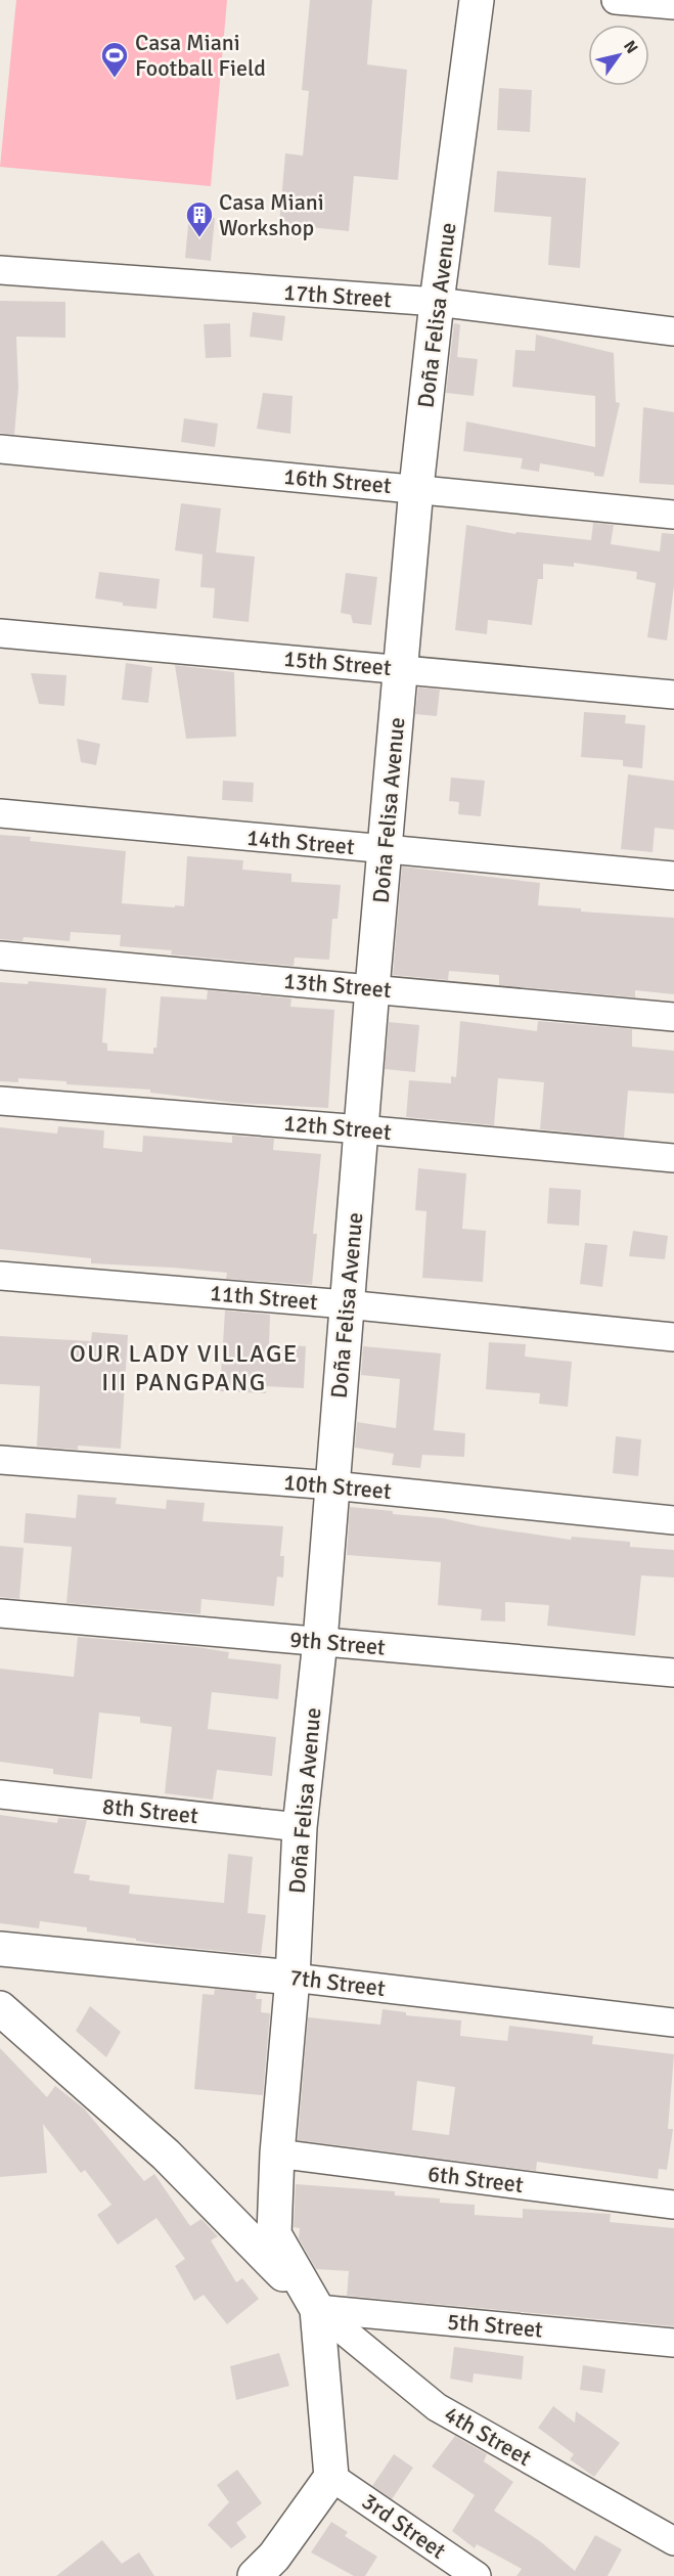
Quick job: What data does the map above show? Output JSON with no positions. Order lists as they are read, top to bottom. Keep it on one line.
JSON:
{"streets":{"street":["17th Street","Doña Felisa Avenue","16th Street","15th Street","14th Street","13th Street","12th Street","11th Street","10th Street","9th Street","8th Street","7th Street","6th Street","5th Street","4th Street","3rd Street"]},"crossings":[["17th Street","Doña Felisa Avenue"],["Doña Felisa Avenue","16th Street"],["Doña Felisa Avenue","15th Street"],["Doña Felisa Avenue","14th Street"],["Doña Felisa Avenue","13th Street"],["Doña Felisa Avenue","12th Street"],["Doña Felisa Avenue","11th Street"],["Doña Felisa Avenue","10th Street"],["Doña Felisa Avenue","9th Street"],["Doña Felisa Avenue","8th Street"],["Doña Felisa Avenue","7th Street"],["Doña Felisa Avenue","6th Street"],["Doña Felisa Avenue","5th Street"],["Doña Felisa Avenue","4th Street"],["Doña Felisa Avenue","3rd Street"],["5th Street","4th Street"]],"districts":["OUR LADY VILLAGE III PANGPANG"],"places":{"sports":["Casa Miani Football Field"],"building":["Casa Miani Workshop"]},"north":"top right"}
